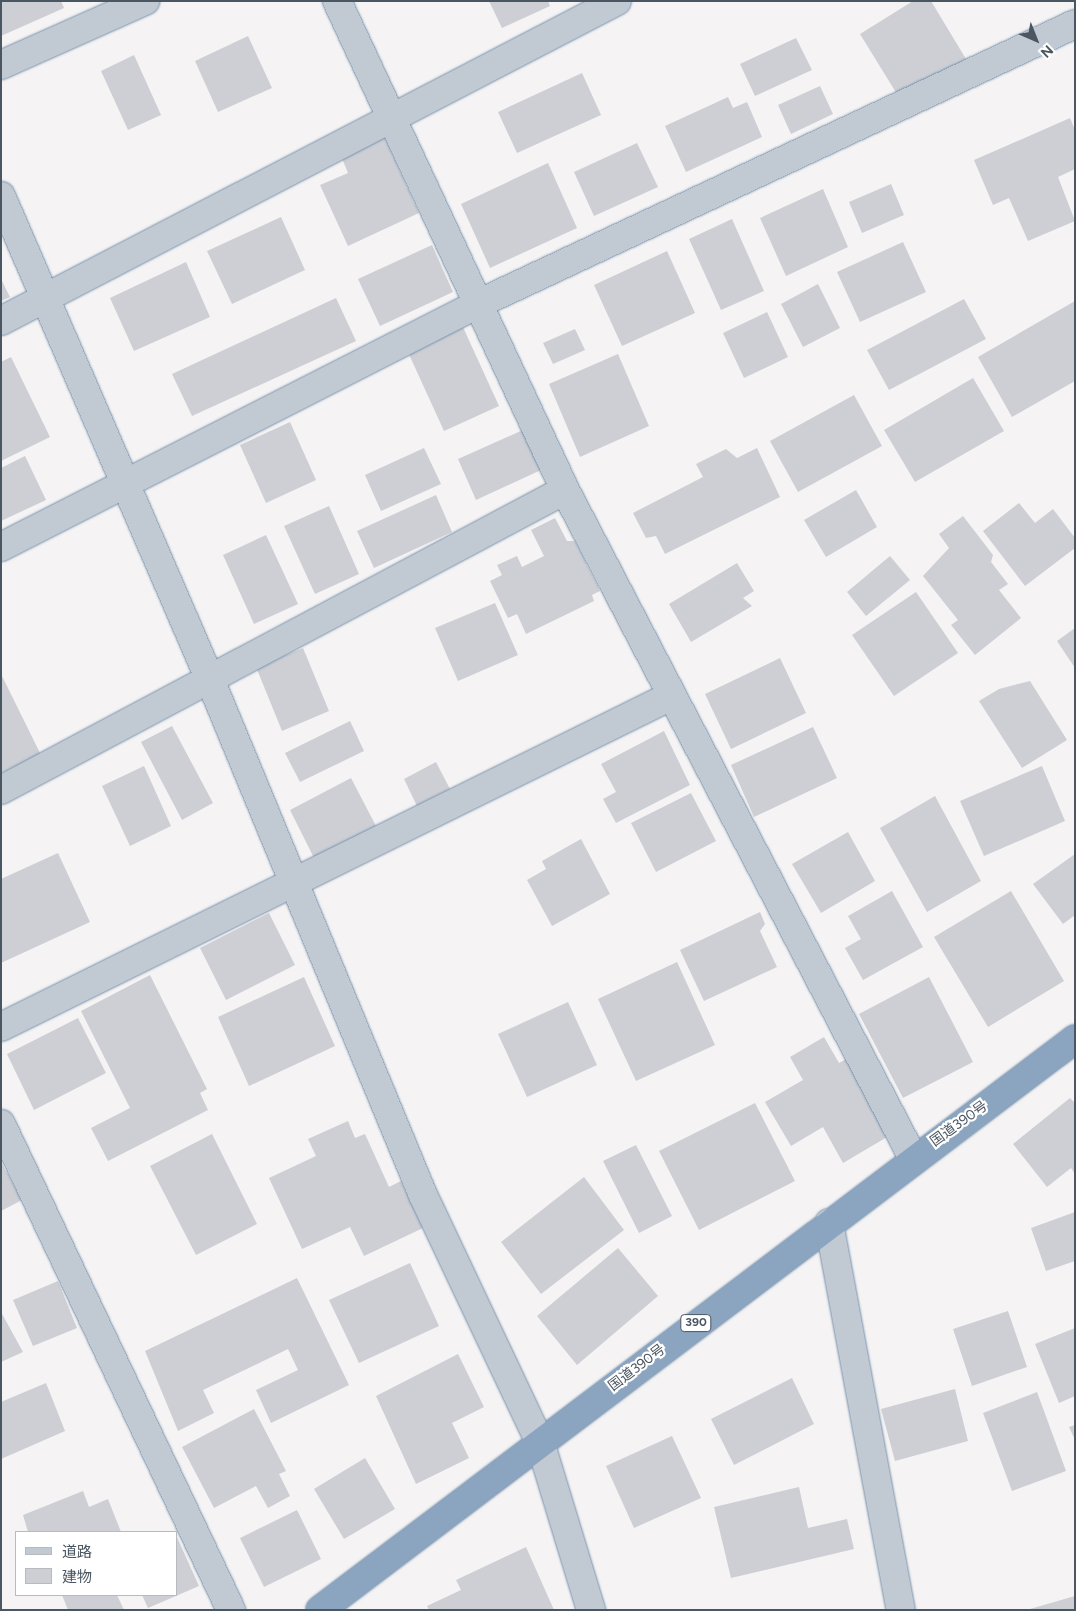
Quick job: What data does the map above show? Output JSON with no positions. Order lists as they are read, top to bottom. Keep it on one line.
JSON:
{"streets":{"highway":["国道390号","390"]},"legend":["道路","建物"],"north":"bottom right"}
